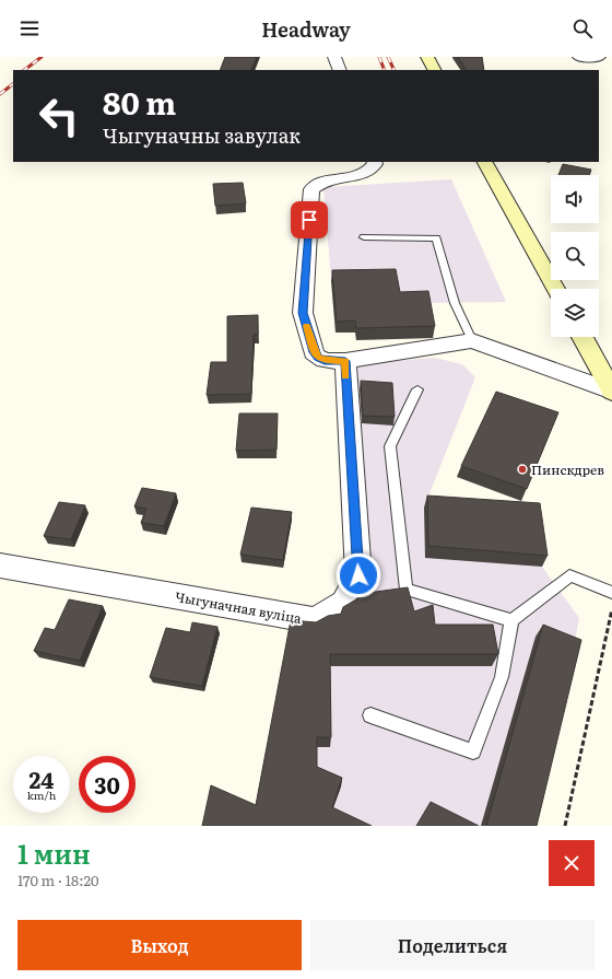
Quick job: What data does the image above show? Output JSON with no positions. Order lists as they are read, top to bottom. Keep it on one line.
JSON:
{"streets":{"street":["Чыгуначная вуліца"]},"places":["Пинскдрев"],"page":{"header":"Headway","turn":["80 m","Чыгуначны завулак"],"speed":"24 km/h","limit":"30","heading":["1 мин","170 m · 18:20"],"buttons":["Выход","Поделиться"]}}
